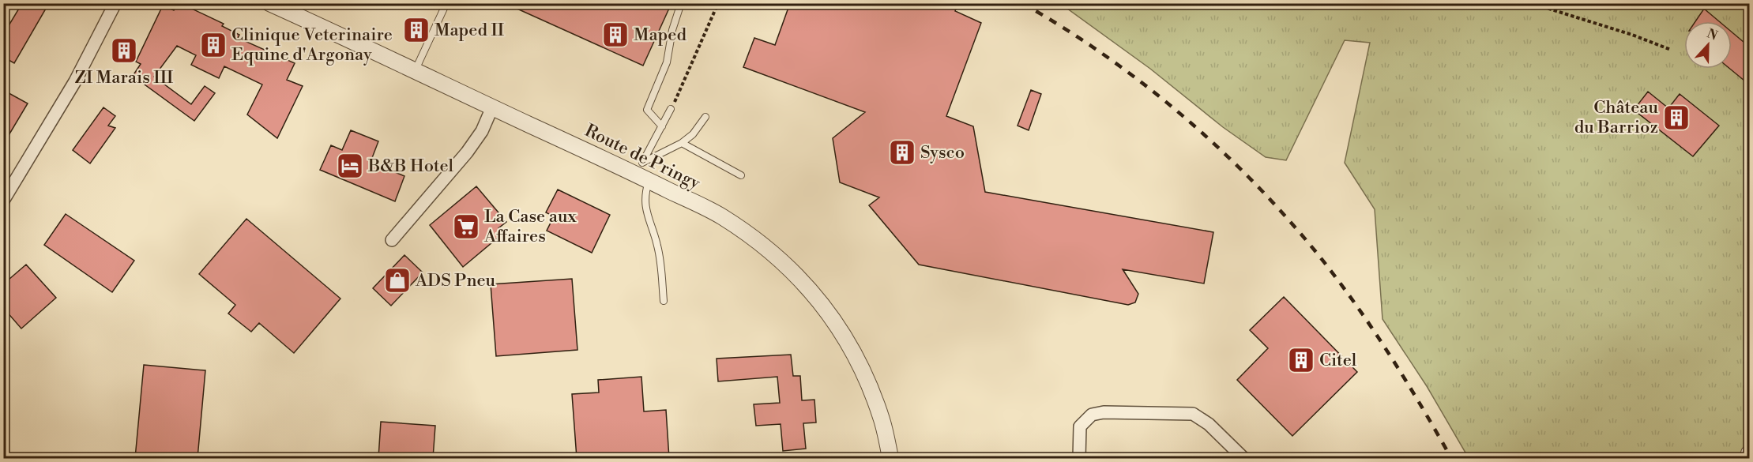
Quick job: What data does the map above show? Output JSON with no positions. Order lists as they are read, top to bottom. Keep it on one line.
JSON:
{"streets":{"street":["Route de Pringy"]},"places":{"building":["Maped II","Maped","Clinique Veterinaire Equine d'Argonay","ZI Marais III","Château du Barrioz","Sysco","Citel"],"hotel":["B&B Hotel"],"supermarket":["La Case aux Affaires"],"shop":["ADS Pneu"]},"north":"top"}
